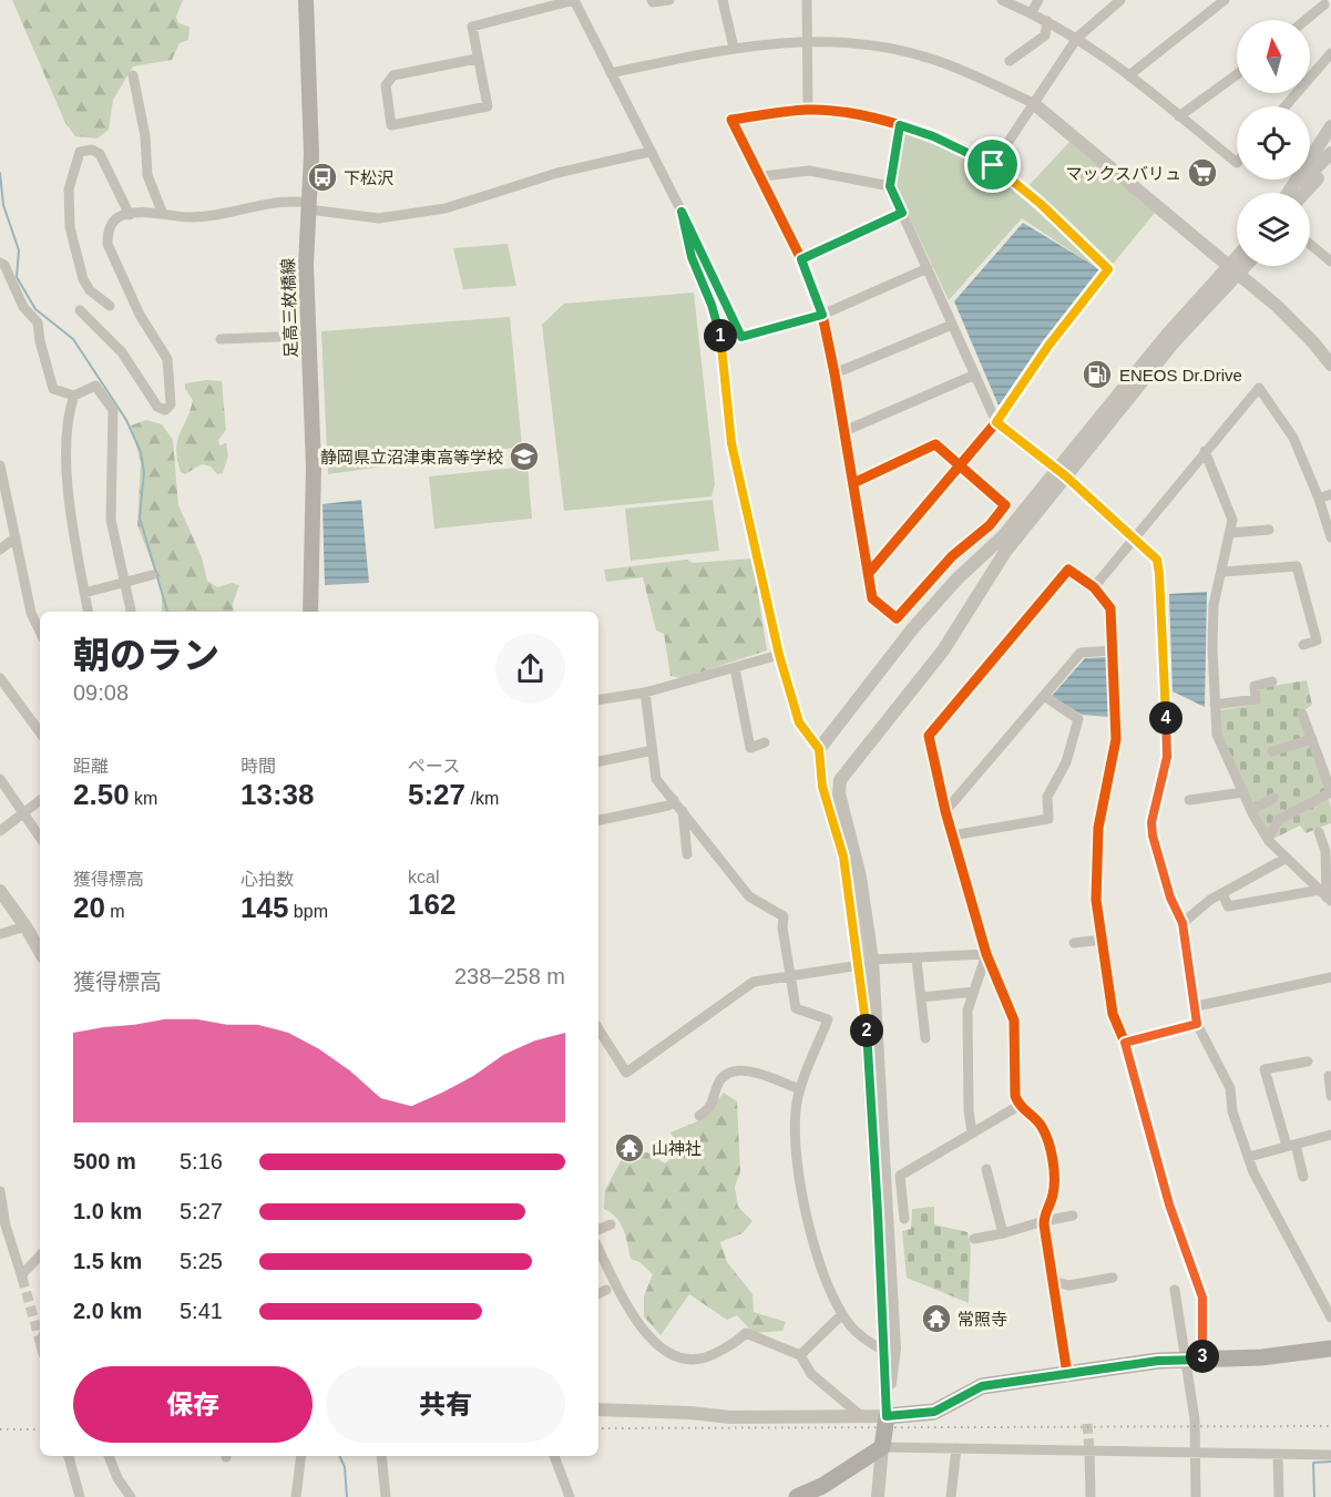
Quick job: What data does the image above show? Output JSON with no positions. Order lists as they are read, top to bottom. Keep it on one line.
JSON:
{"streets":{"main road":["足高三枚橋線"]},"places":{"supermarket":["マックスバリュ"],"bus stop":["下松沢"],"fuel station":["ENEOS Dr.Drive"],"school or university":["静岡県立沼津東高等学校"],"temple":["山神社","常照寺"]},"north":"top","page":{"pins":["1","4","2","3"],"heading":["朝のラン","09:08"],"stats":[["距離","2.50 km"],["時間","13:38"],["ペース","5:27 /km"],["獲得標高","20 m"],["心拍数","145 bpm"],["kcal","162"]],"chart":["獲得標高","238–258 m"],"list":[{"name":"500 m","note":"5:16"},{"name":"1.0 km","note":"5:27"},{"name":"1.5 km","note":"5:25"},{"name":"2.0 km","note":"5:41"}],"buttons":["保存","共有"]}}
